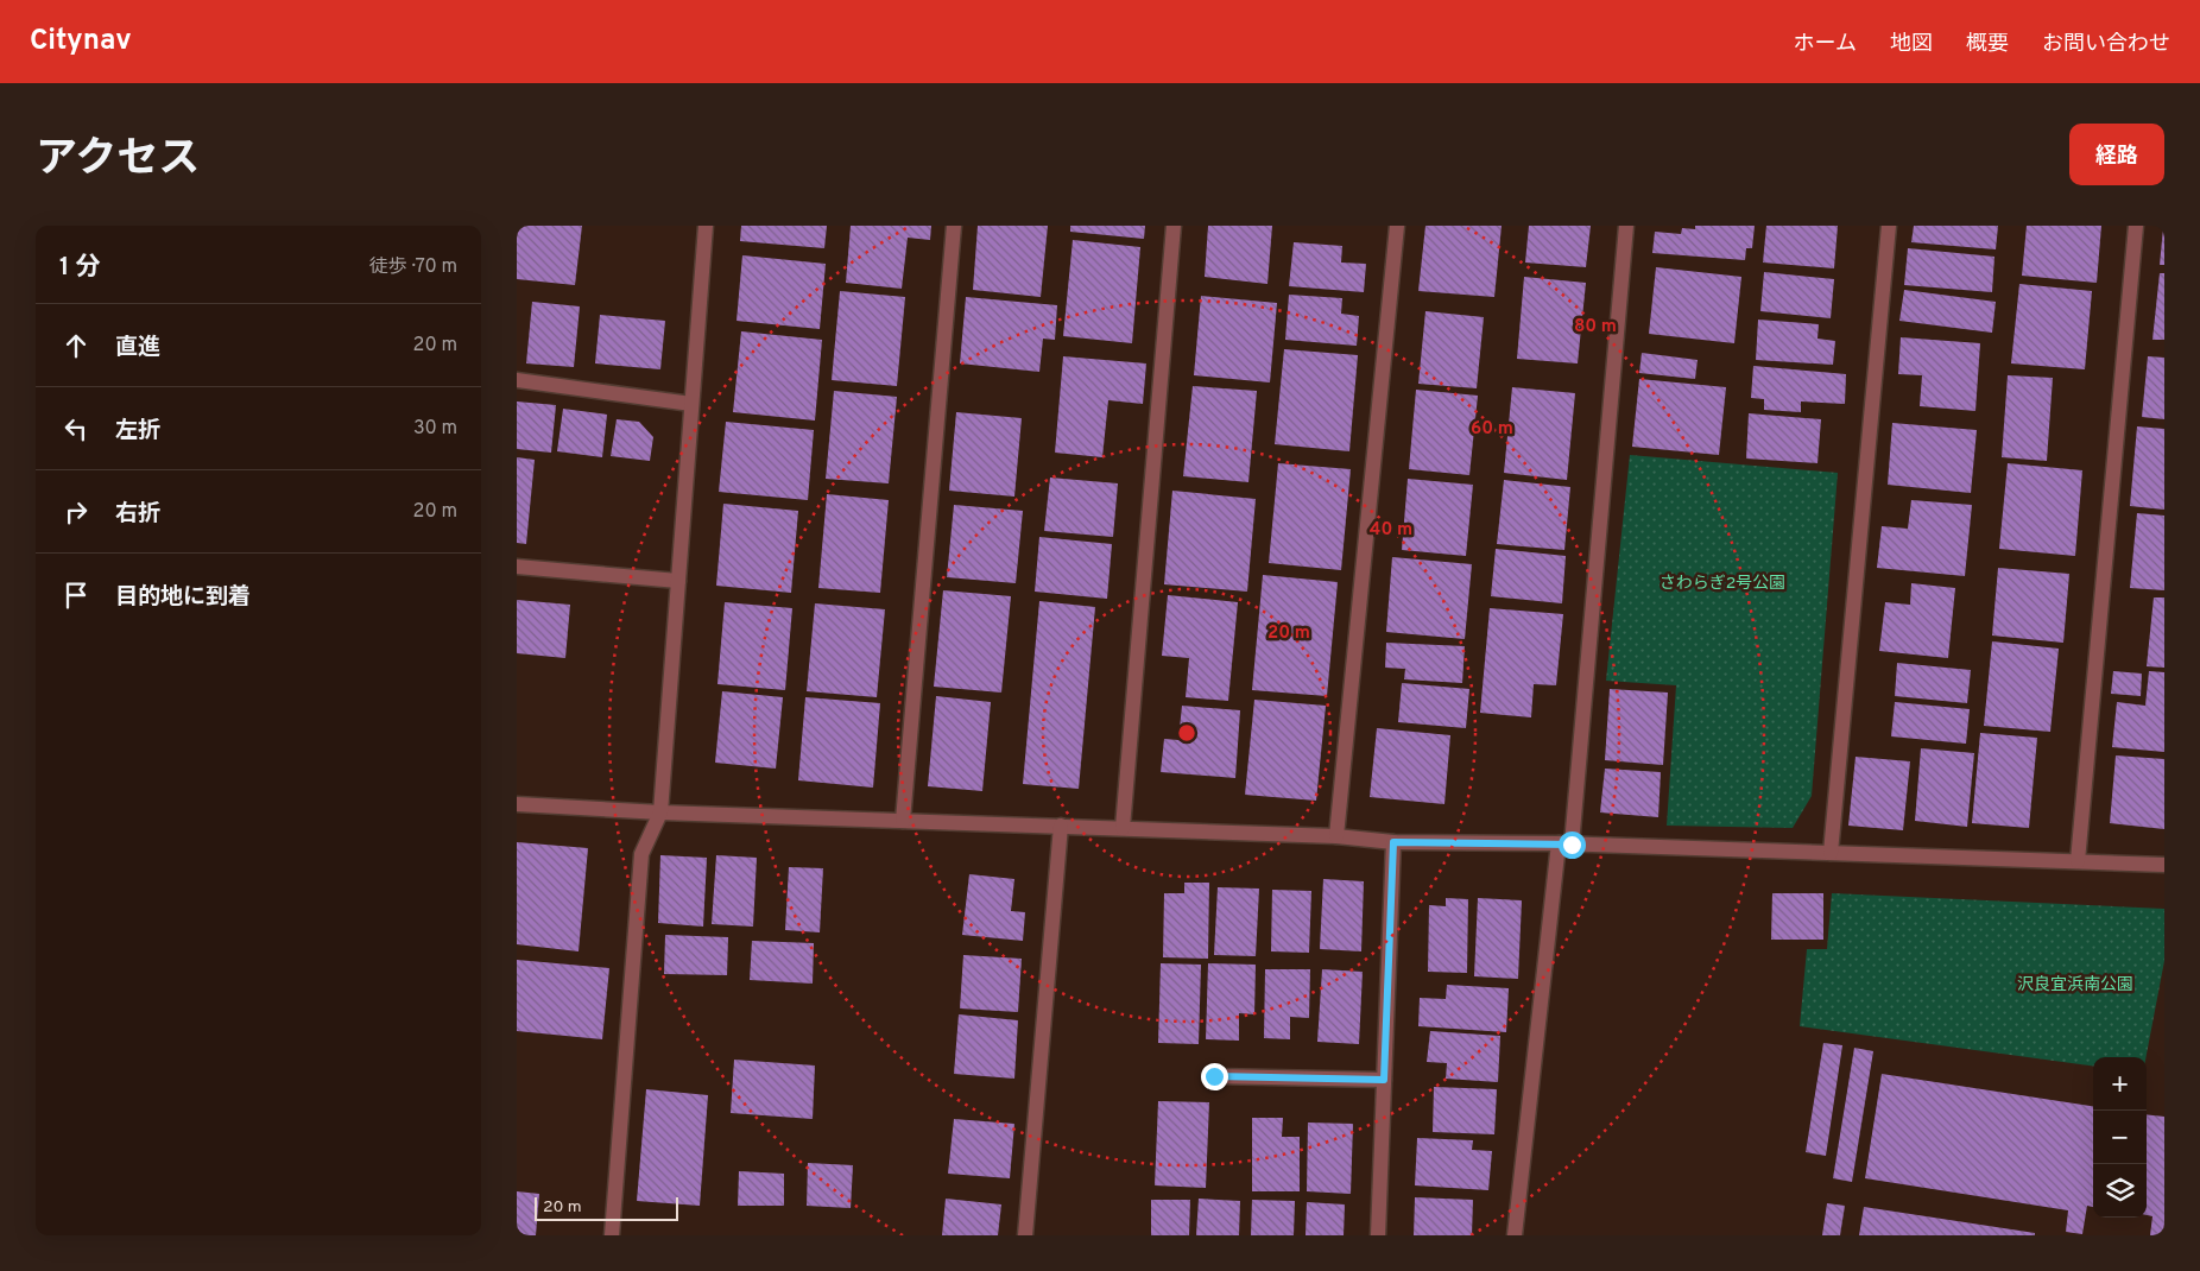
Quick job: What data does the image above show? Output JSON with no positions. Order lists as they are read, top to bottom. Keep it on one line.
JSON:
{"parks":["さわらぎ2号公園","沢良宜浜南公園"],"scale_bar":"20 m","page":{"header":"Citynav","nav":["ホーム","地図","概要","お問い合わせ"],"title":"アクセス","buttons":"経路","heading":["1 分","徒歩 · 70 m"],"list":[["直進","20 m"],["左折","30 m"],["右折","20 m"],"目的地に到着"],"map_buttons":["+","−"],"scale":"20 m"},"rings":["80 m","60 m","40 m","20 m"]}
